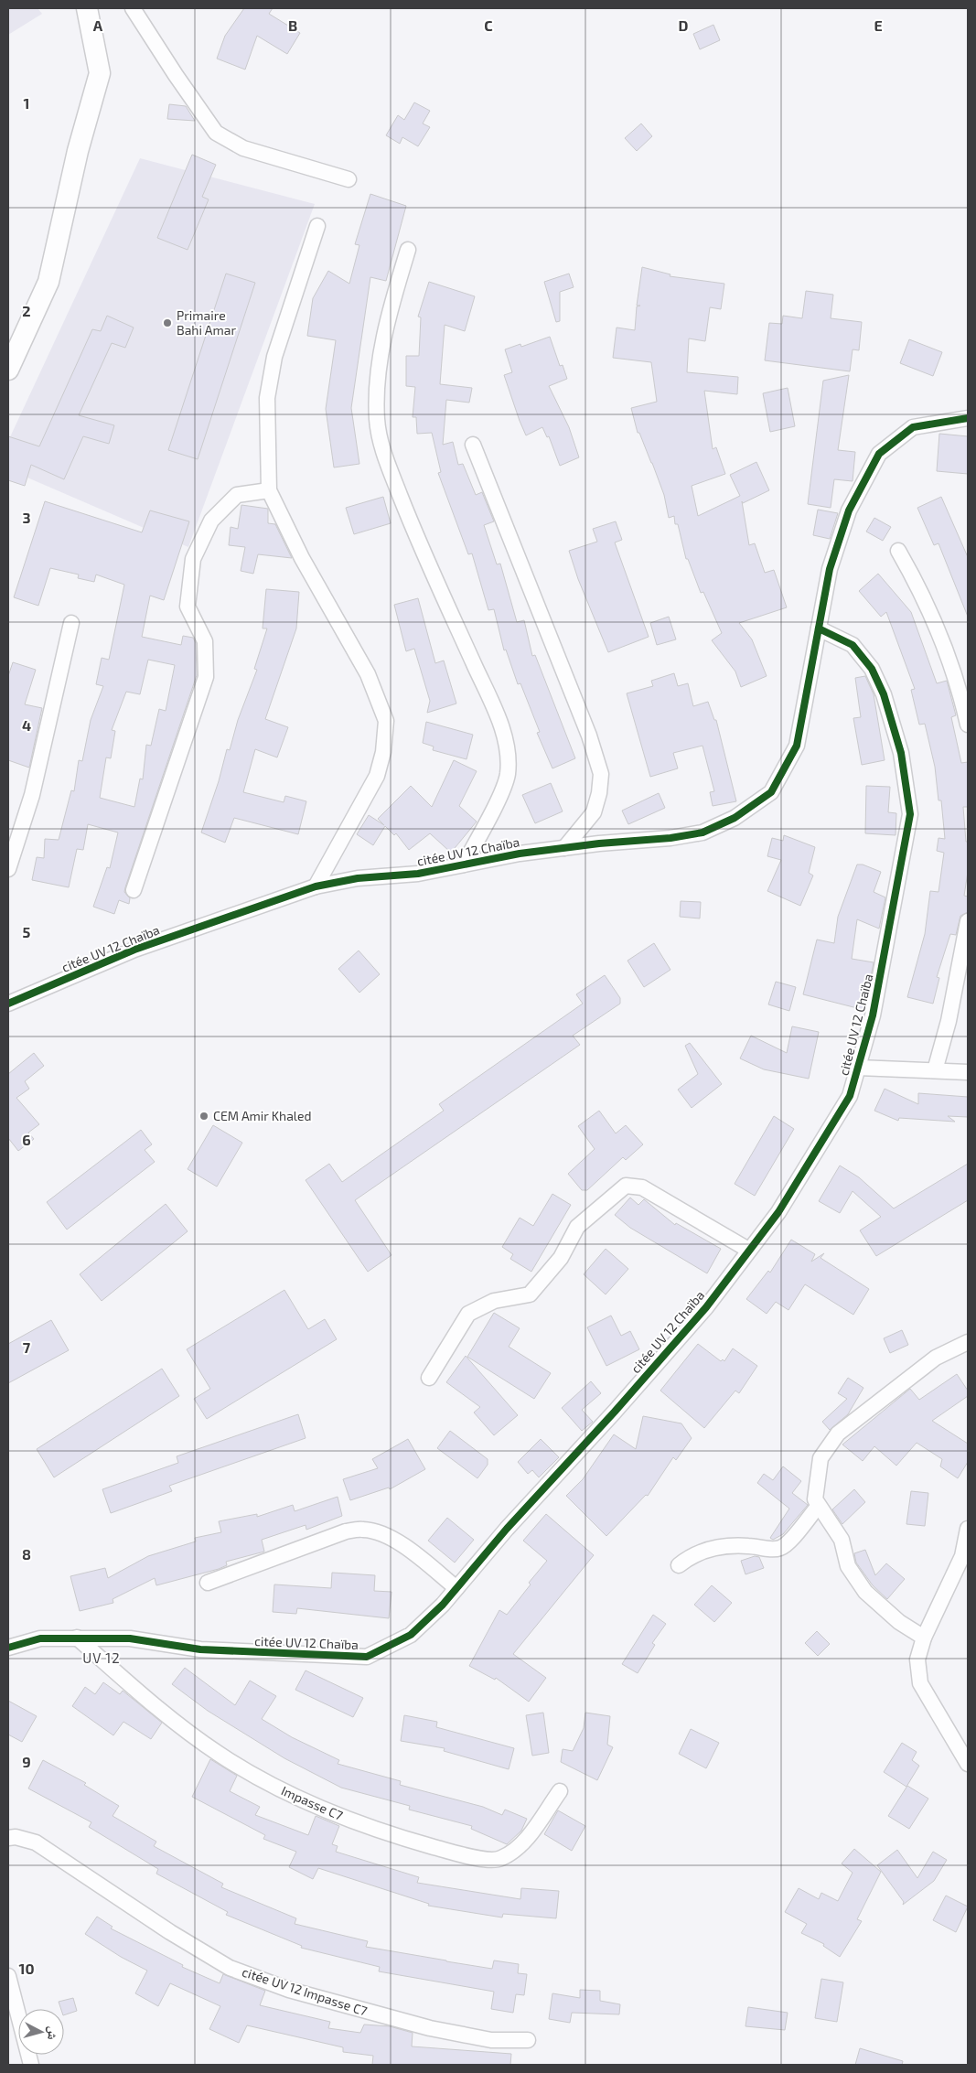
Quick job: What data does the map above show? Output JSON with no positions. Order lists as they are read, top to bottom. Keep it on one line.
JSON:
{"streets":{"street":["citée UV 12 Chaïba","Impasse C7","citée UV 12 Impasse C7"]},"crossings":[["citée UV 12 Chaïba","Impasse C7"]],"districts":["UV 12"],"places":["Primaire Bahi Amar","CEM Amir Khaled"],"north":"right","grid":{"columns":["A","B","C","D","E"],"rows":["1","2","3","4","5","6","7","8","9","10"]}}
